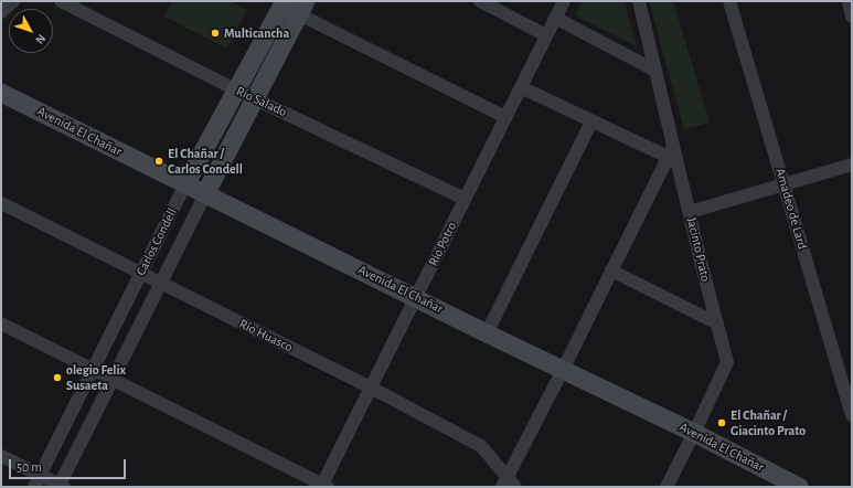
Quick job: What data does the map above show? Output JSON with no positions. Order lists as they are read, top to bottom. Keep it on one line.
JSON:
{"streets":{"street":["Río Salado","Avenida El Chañar","Amadeo de Lard","Carlos Condell","Río Potro","Jacinto Prato","Río Huasco"]},"crossings":[["Río Salado","Carlos Condell"],["Río Salado","Río Potro"],["Avenida El Chañar","Carlos Condell"],["Avenida El Chañar","Río Potro"],["Avenida El Chañar","Jacinto Prato"],["Carlos Condell","Río Huasco"],["Río Potro","Río Huasco"]],"places":["Multicancha","El Chañar / Carlos Condell","olegio Felix Susaeta","El Chañar / Giacinto Prato"],"scale_bar":"50 m","north":"bottom right"}
